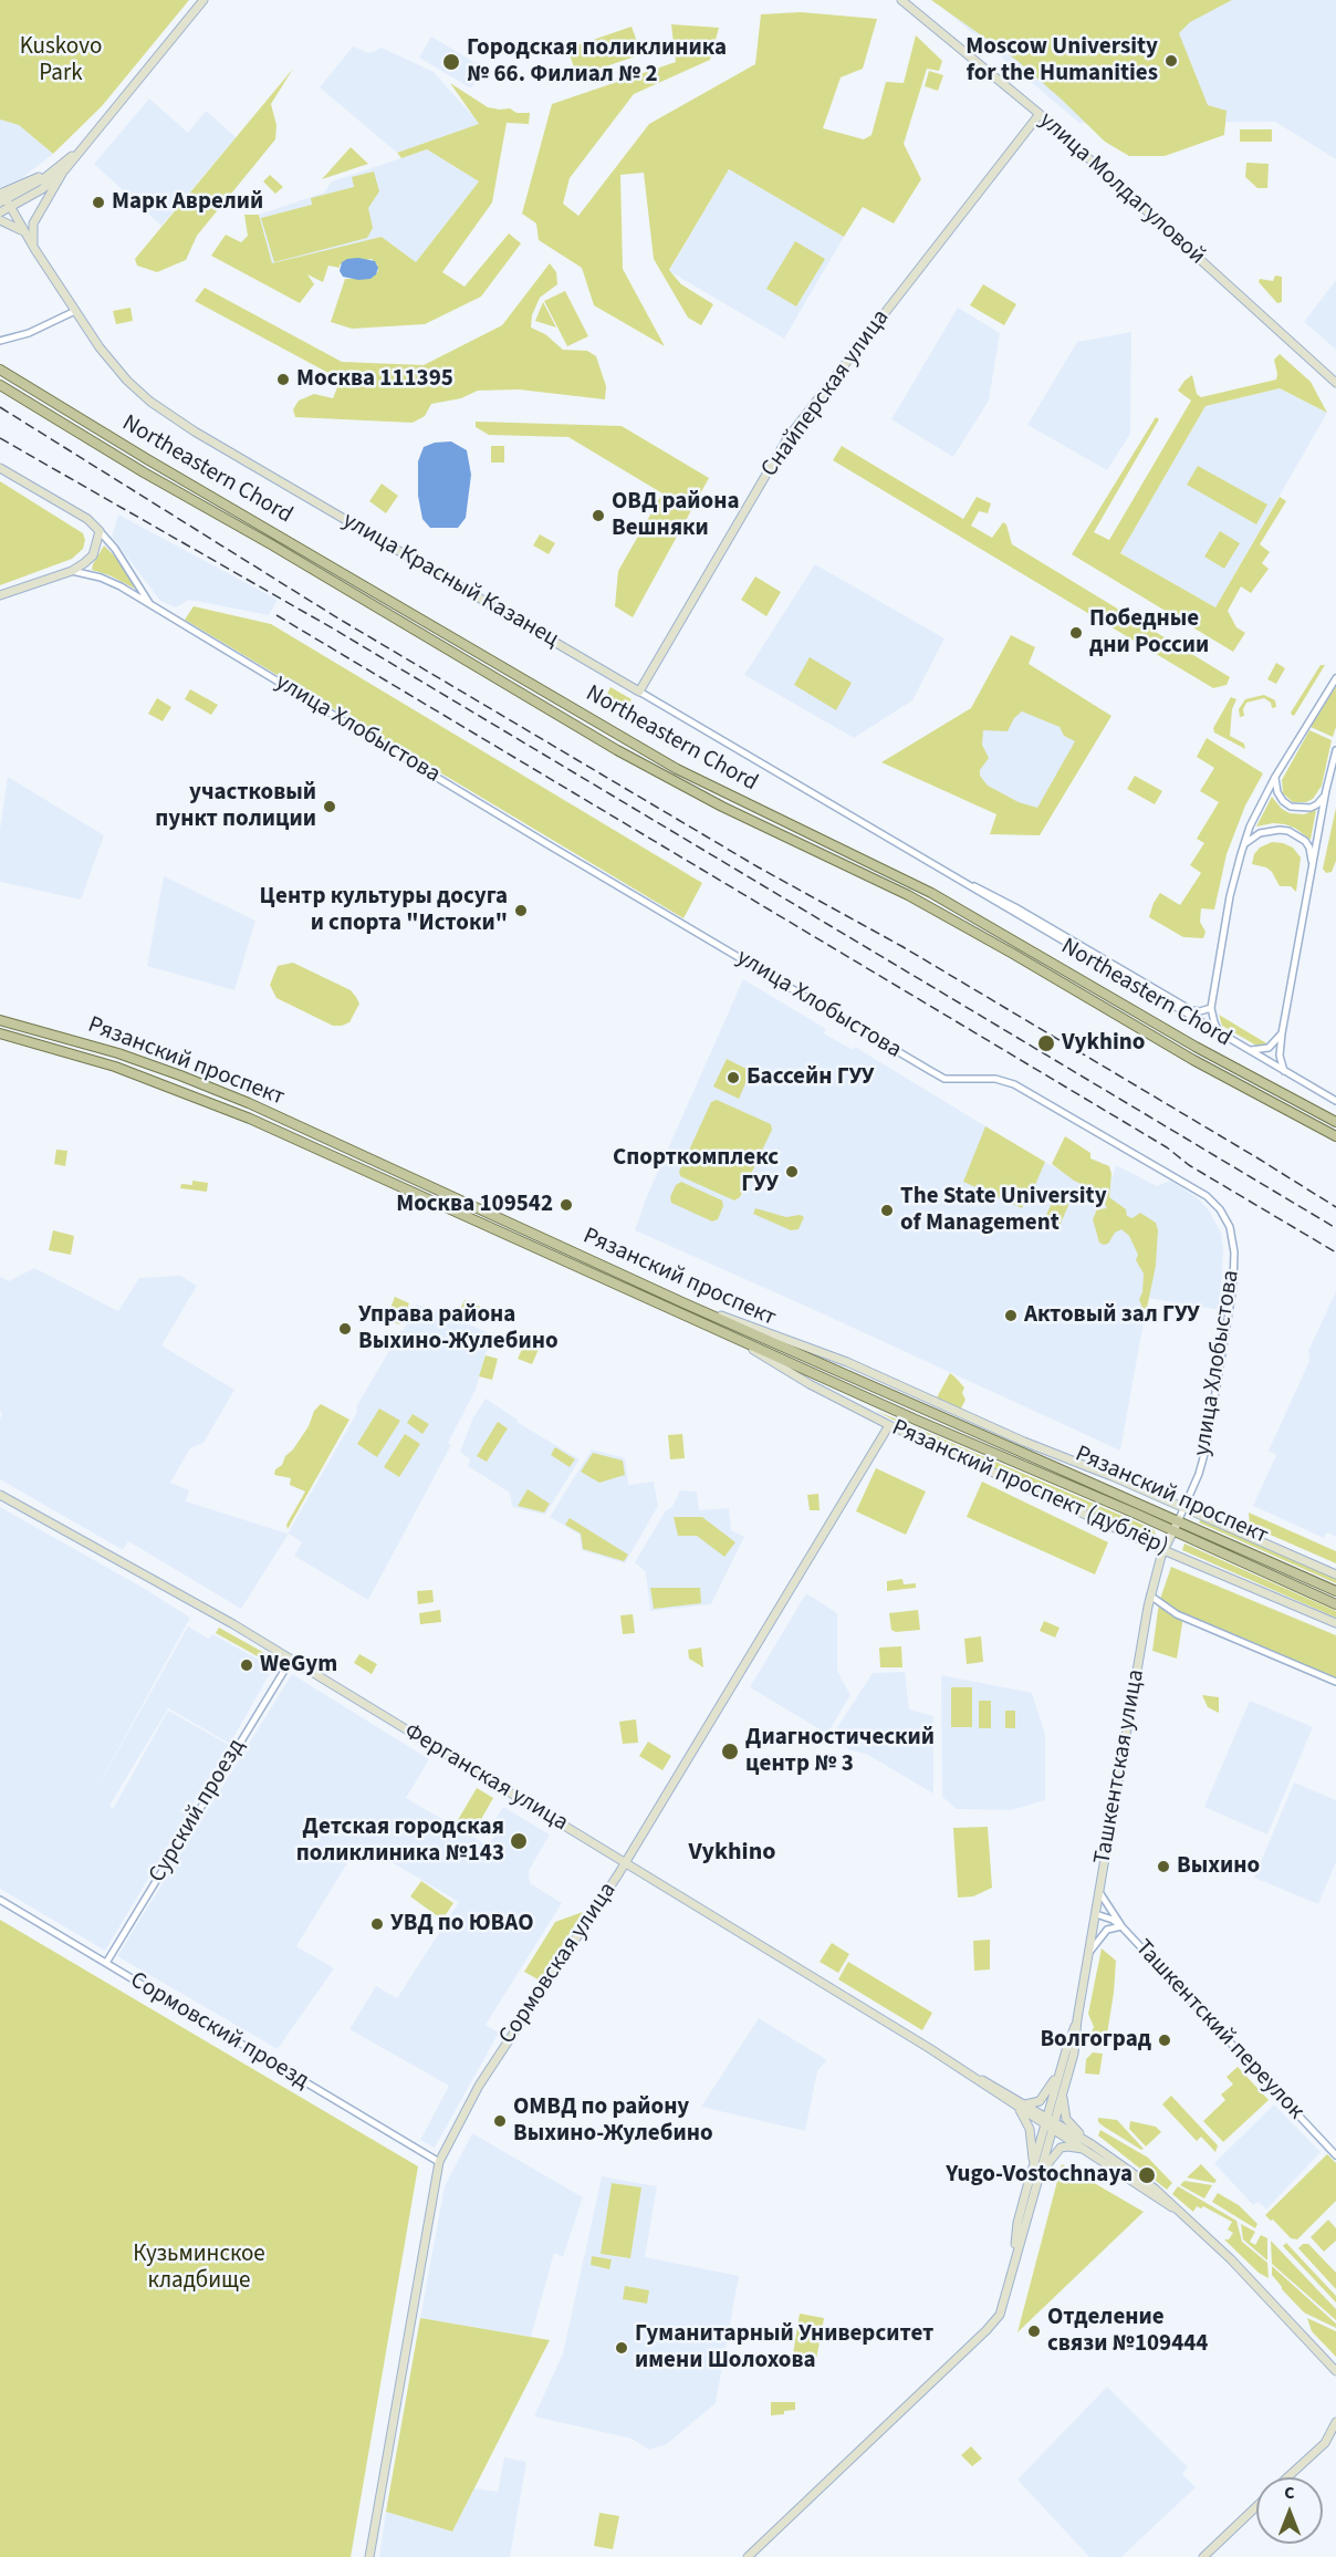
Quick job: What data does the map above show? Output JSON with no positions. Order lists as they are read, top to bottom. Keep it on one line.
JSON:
{"streets":{"main road":["Northeastern Chord","Рязанский проспект"],"street":["улица Молдагуловой","Снайперская улица","улица Красный Казанец","улица Хлобыстова","Рязанский проспект (дублёр)","Ташкентская улица","Ферганская улица","Сурский проезд","Сормовская улица","Ташкентский переулок","Сормовский проезд"]},"crossings":[["улица Молдагуловой","Снайперская улица"],["Снайперская улица","улица Красный Казанец"],["улица Хлобыстова","Рязанский проспект"],["улица Хлобыстова","Рязанский проспект (дублёр)"],["улица Хлобыстова","Ташкентская улица"],["Рязанский проспект","Рязанский проспект (дублёр)"],["Рязанский проспект","Ташкентская улица"],["Рязанский проспект (дублёр)","Ташкентская улица"],["Рязанский проспект (дублёр)","Сормовская улица"],["Ташкентская улица","Ферганская улица"],["Ташкентская улица","Ташкентский переулок"],["Ферганская улица","Сурский проезд"],["Ферганская улица","Сормовская улица"],["Сурский проезд","Сормовский проезд"],["Сормовская улица","Сормовский проезд"]],"districts":["Vykhino"],"parks":["Kuskovo Park","Кузьминское кладбище"],"places":["Moscow University for the Humanities","Городская поликлиника № 66. Филиал № 2","Марк Аврелий","Москва 111395","ОВД района Вешняки","Победные дни России","участковый пункт полиции","Центр культуры досуга и спорта \"Истоки\"","Vykhino","Бассейн ГУУ","Спорткомплекс ГУУ","Москва 109542","The State University of Management","Актовый зал ГУУ","Управа района Выхино-Жулебино","WeGym","Диагностический центр № 3","Детская городская поликлиника №143","Выхино","УВД по ЮВАО","Волгоград","ОМВД по району Выхино-Жулебино","Yugo-Vostochnaya","Отделение связи №109444","Гуманитарный Университет имени Шолохова"],"north":"top"}
